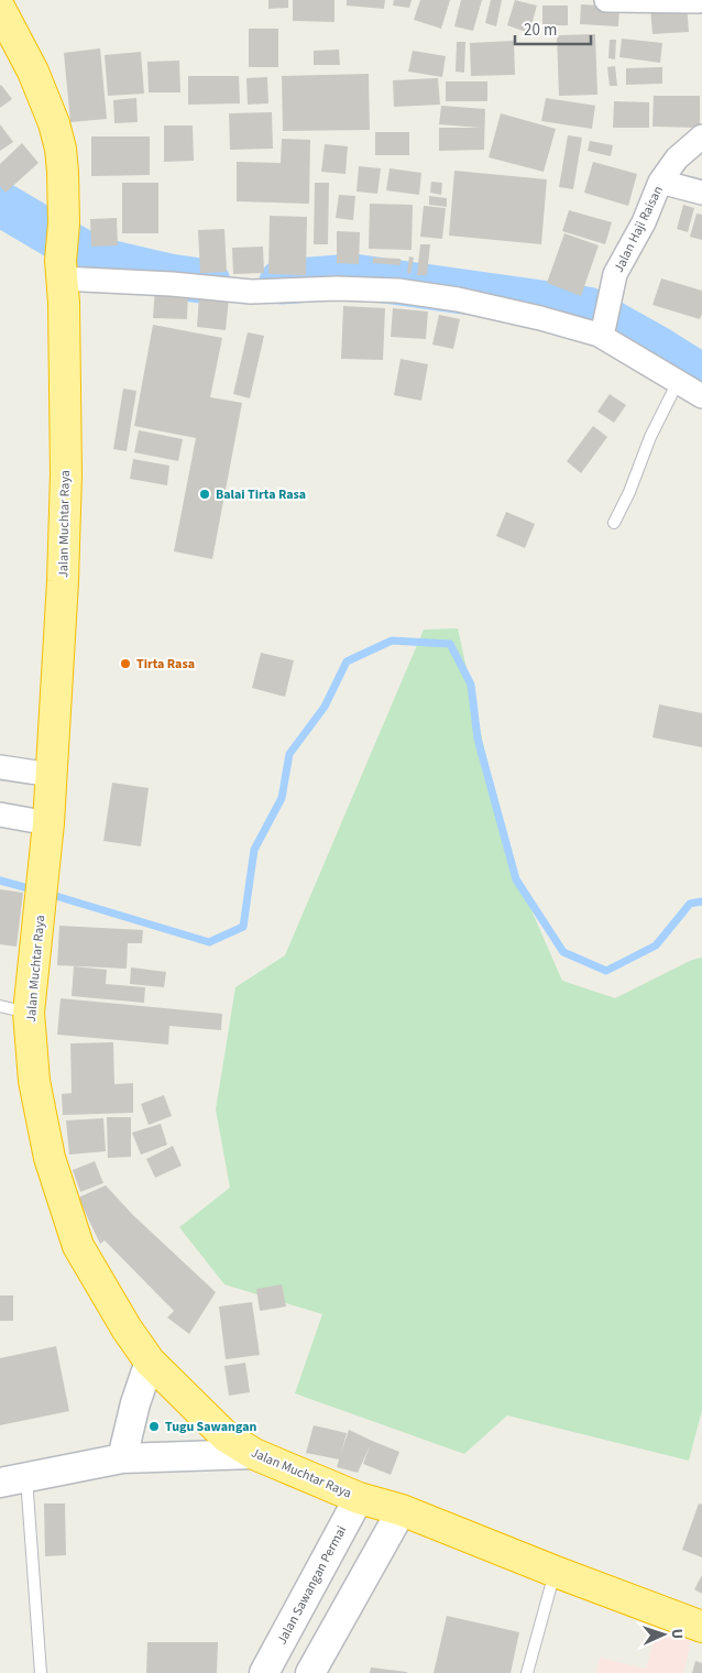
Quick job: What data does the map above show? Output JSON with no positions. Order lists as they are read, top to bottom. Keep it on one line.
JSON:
{"streets":{"highway":["Jalan Muchtar Raya"],"street":["Jalan Haji Raisan","Jalan Sawangan Permai"]},"crossings":[["Jalan Muchtar Raya","Jalan Sawangan Permai"]],"places":["Balai Tirta Rasa","Tirta Rasa","Tugu Sawangan"],"scale_bar":"20 m","north":"right"}
